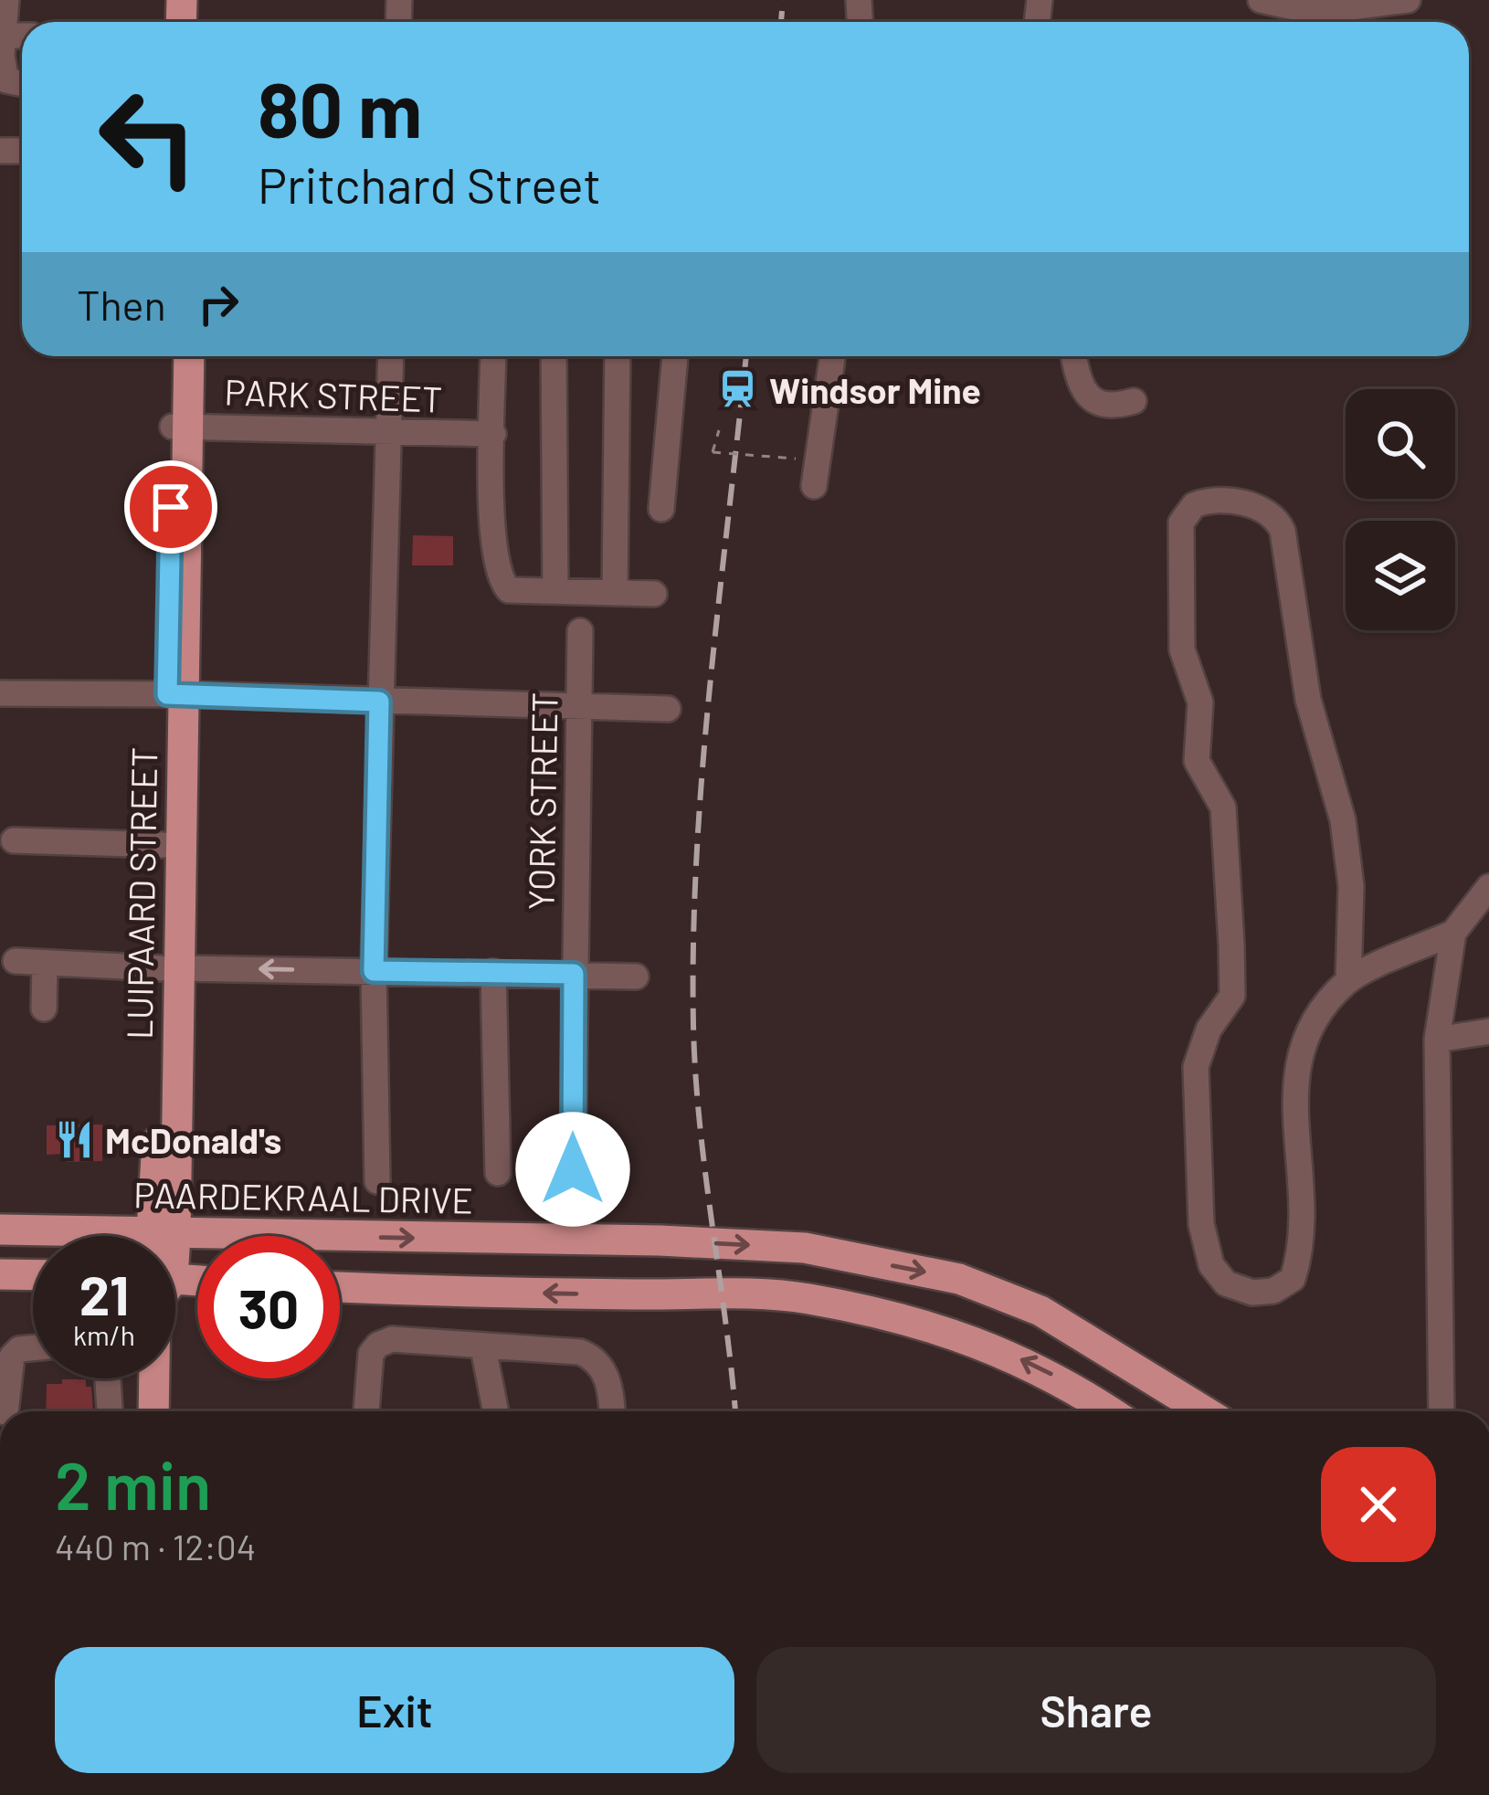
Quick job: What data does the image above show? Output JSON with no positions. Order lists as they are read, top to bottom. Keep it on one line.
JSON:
{"streets":{"main road":["LUIPAARD STREET","PAARDEKRAAL DRIVE"],"street":["PARK STREET","YORK STREET"]},"crossings":[["PARK STREET","LUIPAARD STREET"]],"places":{"station":["Windsor Mine"],"restaurant":["McDonald's"]},"page":{"turn":["80 m","Pritchard Street"],"then":"Then","speed":"21 km/h","limit":"30","heading":["2 min","440 m · 12:04"],"buttons":["Exit","Share"]}}
